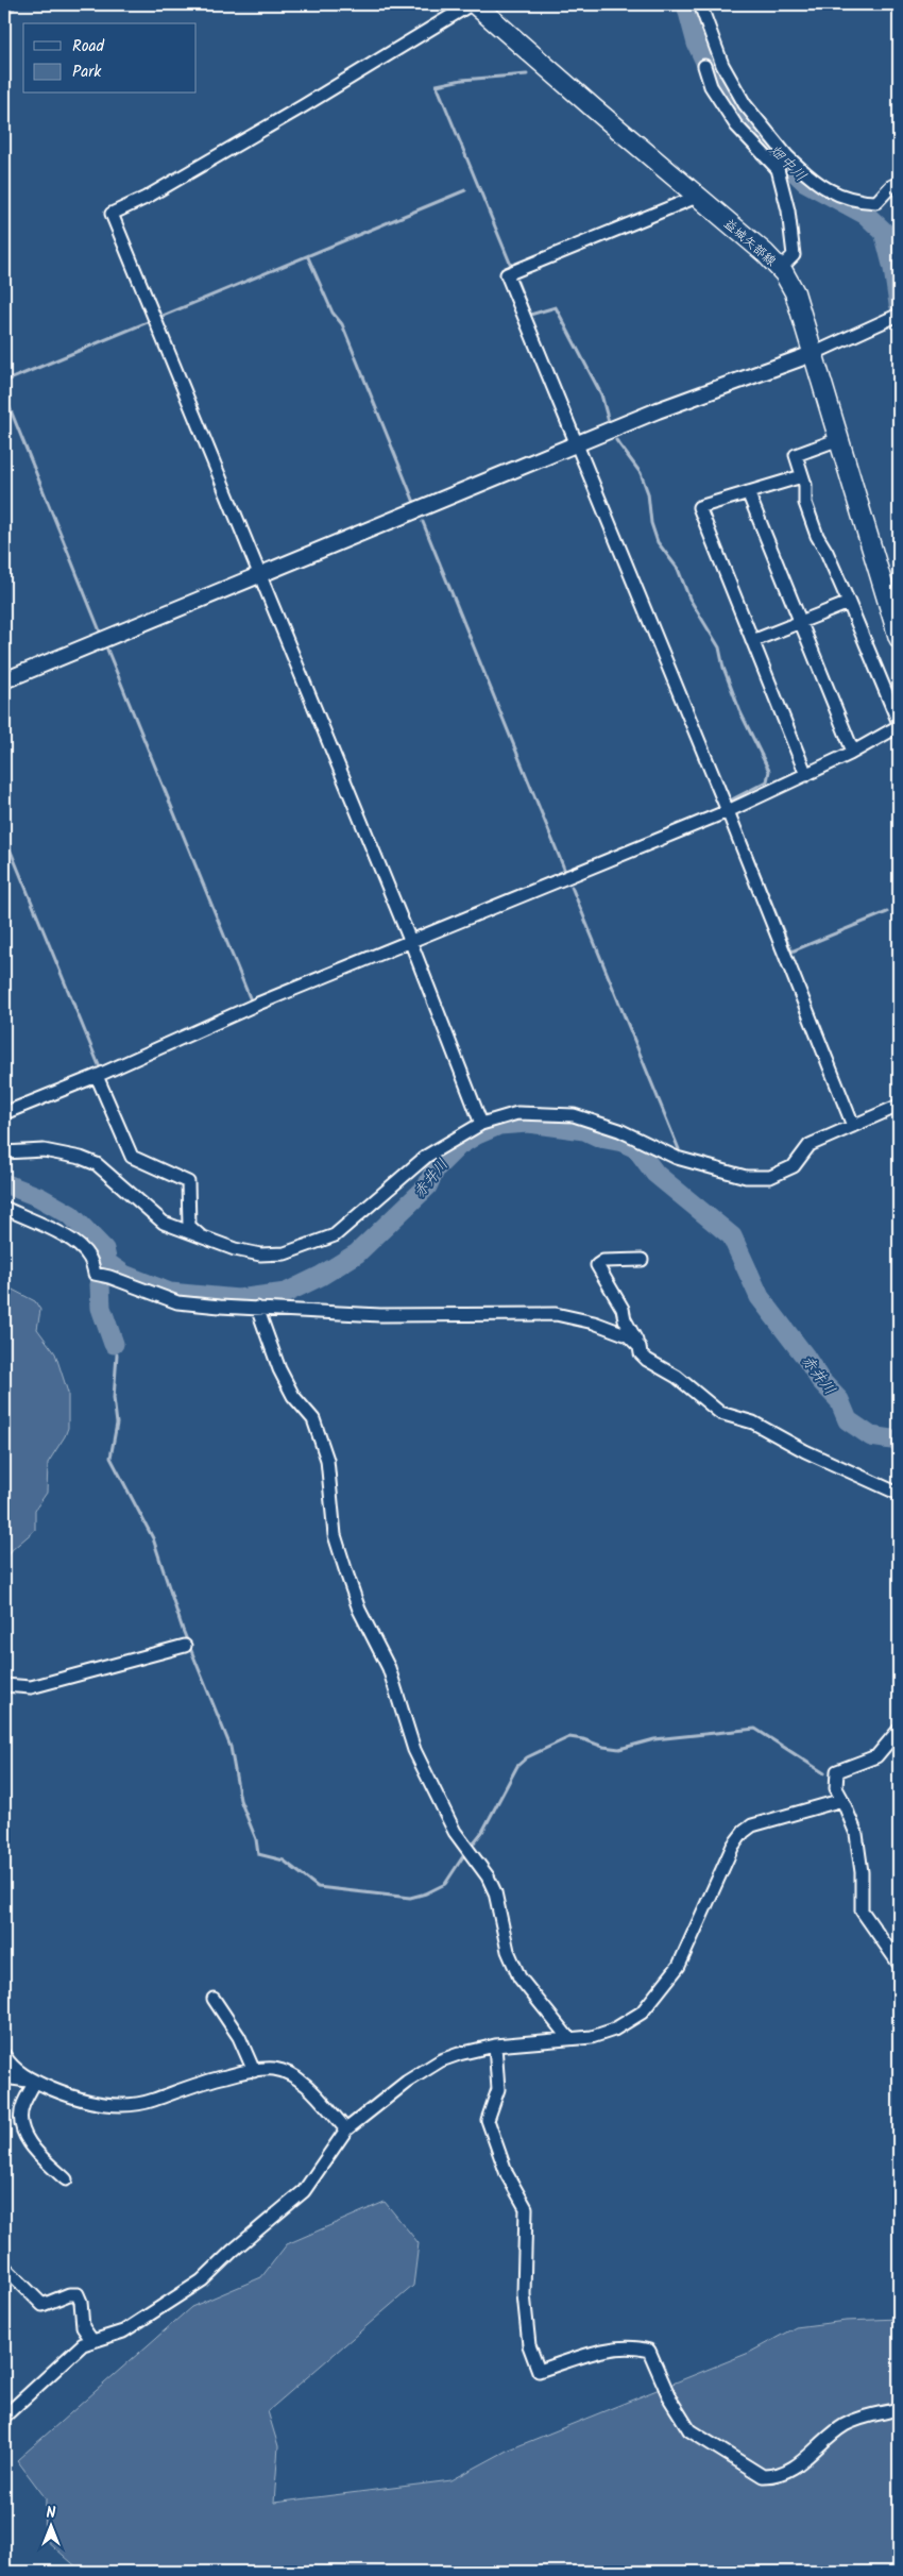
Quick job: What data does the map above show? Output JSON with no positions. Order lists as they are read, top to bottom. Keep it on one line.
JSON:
{"streets":{"main road":["益城矢部線"]},"water":["畑中川","赤井川"],"legend":["Road","Park"],"north":"top"}
